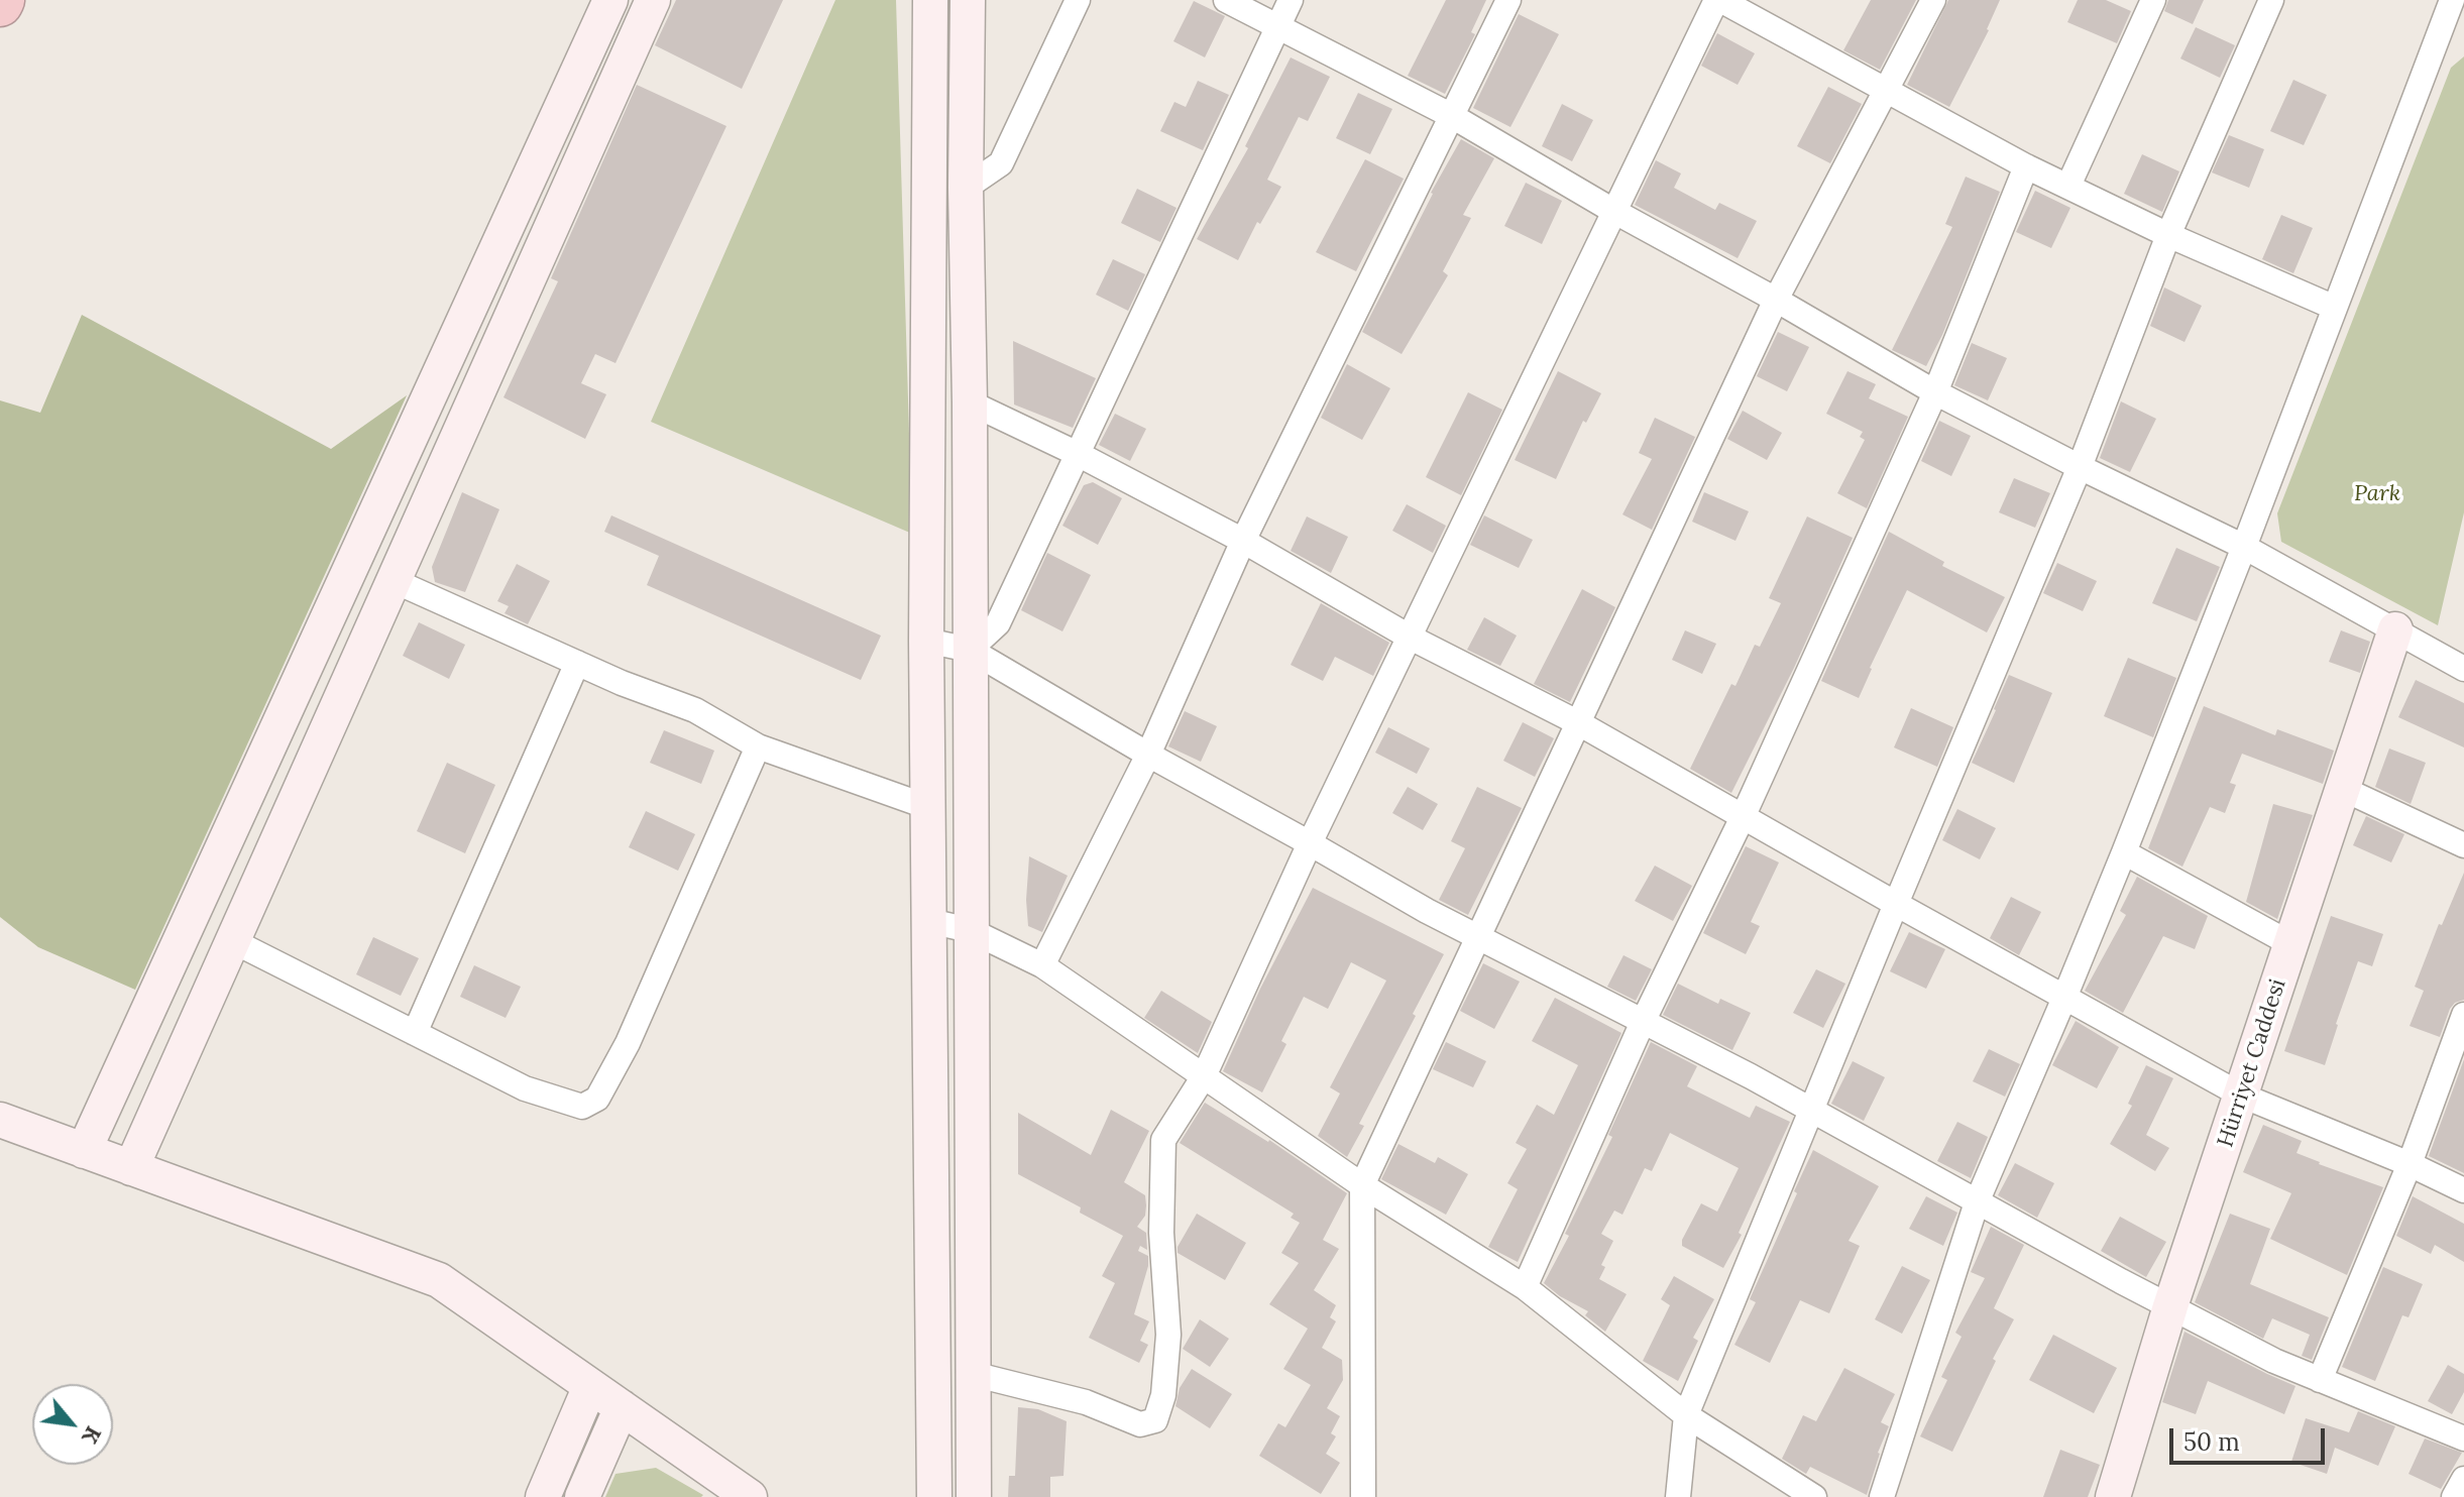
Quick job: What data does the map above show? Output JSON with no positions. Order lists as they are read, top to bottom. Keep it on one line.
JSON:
{"streets":{"street":["Hürriyet Caddesi"]},"parks":["Park"],"scale_bar":"50 m","north":"bottom right"}
